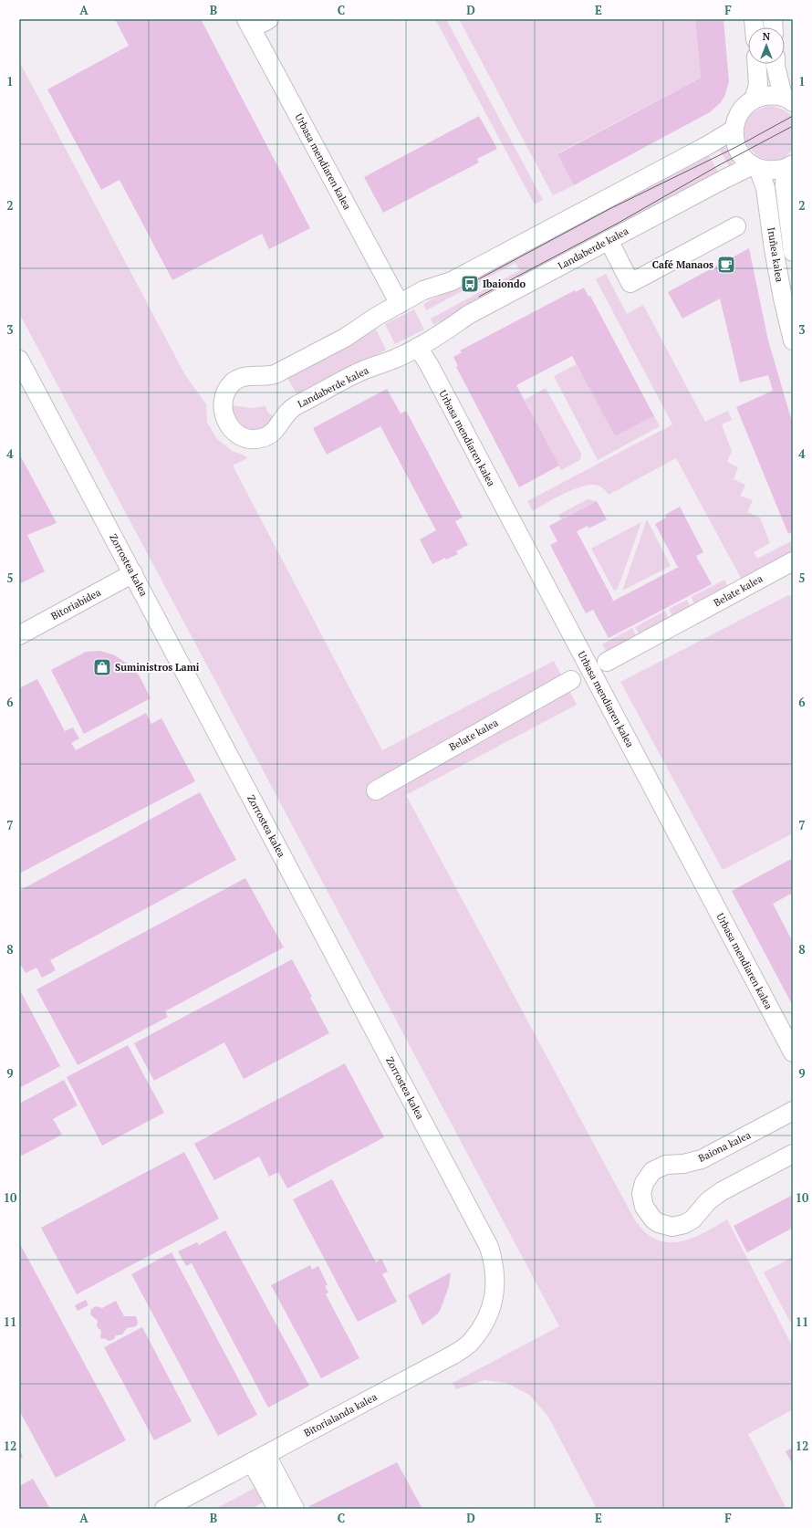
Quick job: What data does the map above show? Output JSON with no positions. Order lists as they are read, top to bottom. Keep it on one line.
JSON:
{"streets":{"street":["Urbasa mendiaren kalea","Landaberde kalea","Iruñea kalea","Zorrostea kalea","Belate kalea","Bitoriabidea","Baiona kalea","Bitorialanda kalea"]},"crossings":[["Urbasa mendiaren kalea","Landaberde kalea"],["Landaberde kalea","Iruñea kalea"],["Zorrostea kalea","Bitoriabidea"],["Zorrostea kalea","Bitorialanda kalea"]],"places":{"cafe":["Café Manaos"],"bus stop":["Ibaiondo"],"shop":["Suministros Lami"]},"north":"top","grid":{"columns":["A","B","C","D","E","F"],"rows":["1","2","3","4","5","6","7","8","9","10","11","12"]}}
